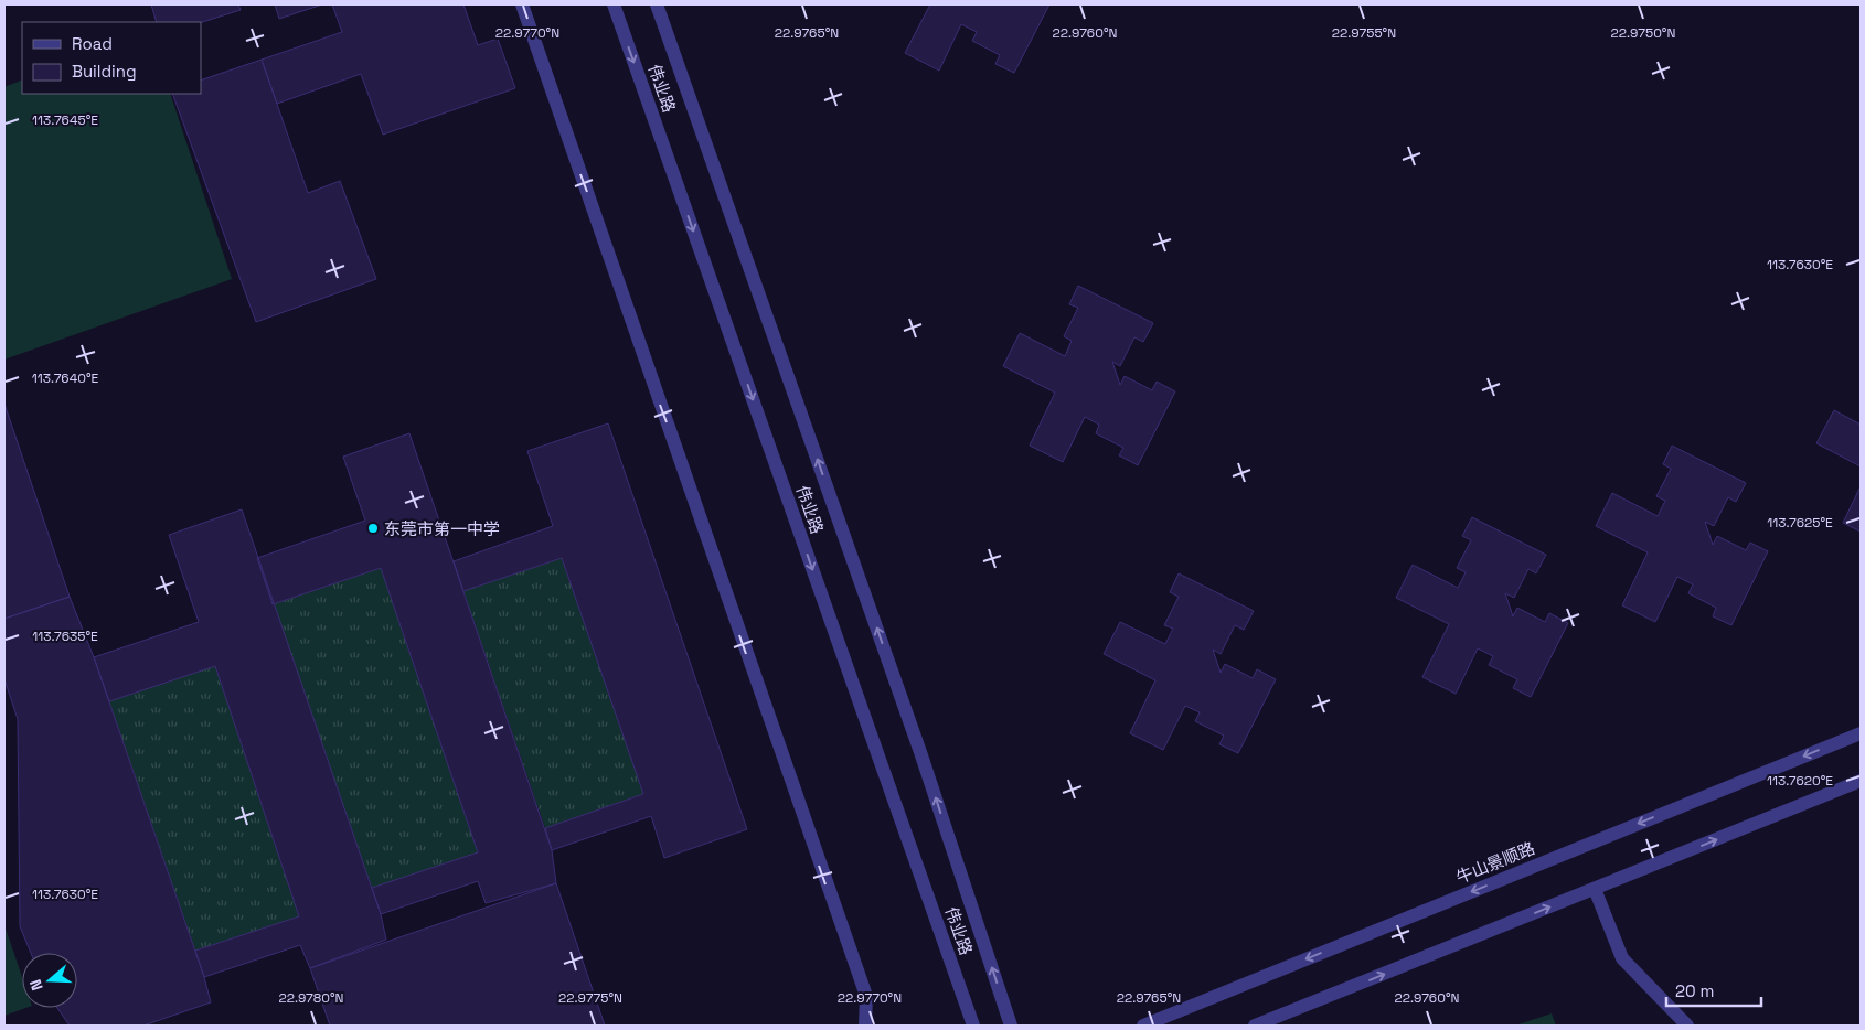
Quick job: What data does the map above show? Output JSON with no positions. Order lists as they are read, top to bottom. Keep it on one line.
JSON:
{"streets":{"street":["伟业路","牛山景顺路"]},"places":["东莞市第一中学"],"legend":["Road","Building"],"scale_bar":"20 m","north":"left","coordinates":["22.9750°N","22.9770°N","22.9765°N","22.9760°N","22.9755°N","113.7645°E","113.7630°E","113.7640°E","113.7625°E","113.7635°E","113.7620°E","22.9780°N","22.9775°N"]}
